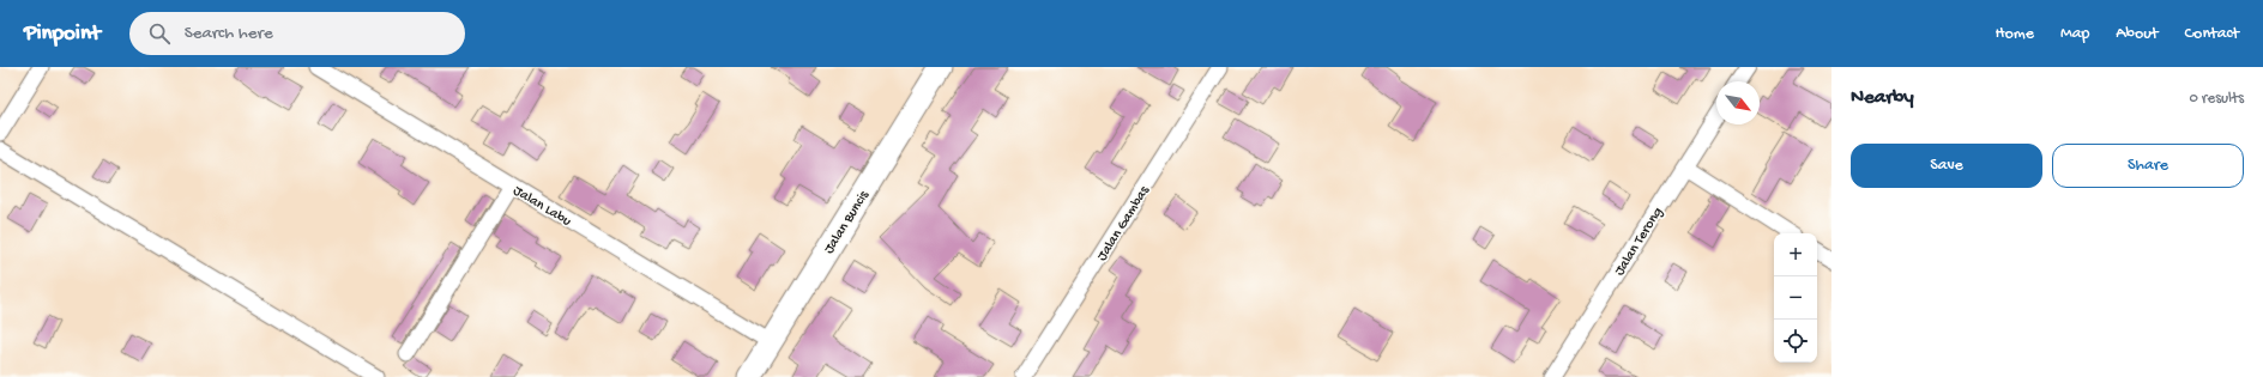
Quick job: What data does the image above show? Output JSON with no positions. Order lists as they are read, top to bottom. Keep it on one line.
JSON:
{"streets":{"street":["Jalan Labu","Jalan Buncis","Jalan Gambas","Jalan Terong"]},"crossings":[["Jalan Labu","Jalan Buncis"]],"north":"bottom right","page":{"header":"Pinpoint","search":"Search here","nav":["Home","Map","About","Contact"],"heading":["Nearby","0 results"],"buttons":["Save","Share"],"map_buttons":["+","−"]}}
